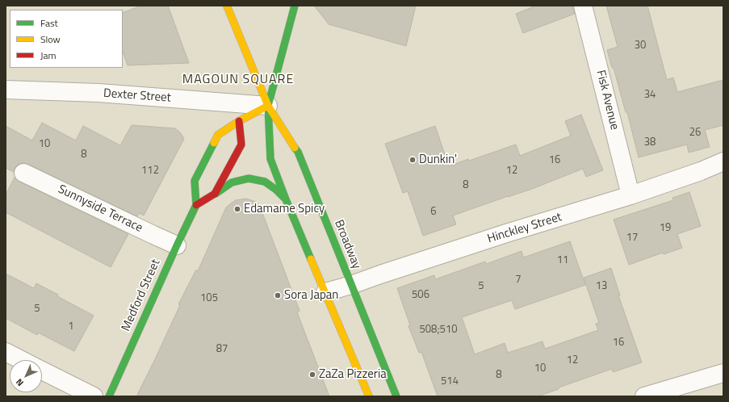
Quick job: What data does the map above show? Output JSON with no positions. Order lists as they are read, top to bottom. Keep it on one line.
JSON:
{"streets":{"main road":["Broadway","Medford Street"],"street":["Dexter Street","Fisk Avenue","Sunnyside Terrace","Hinckley Street"]},"crossings":[["Dexter Street","Broadway"],["Fisk Avenue","Hinckley Street"],["Sunnyside Terrace","Medford Street"],["Hinckley Street","Broadway"]],"districts":["MAGOUN SQUARE"],"places":["Dunkin'","Edamame Spicy","Sora Japan","ZaZa Pizzeria"],"house_numbers":["30","34","26","38","10","8","16","112","12","8","6","19","17","11","7","5","13","506","105","5","1","508;510","16","87","12","10","8","514"],"legend":["Fast","Slow","Jam"],"north":"bottom left"}
